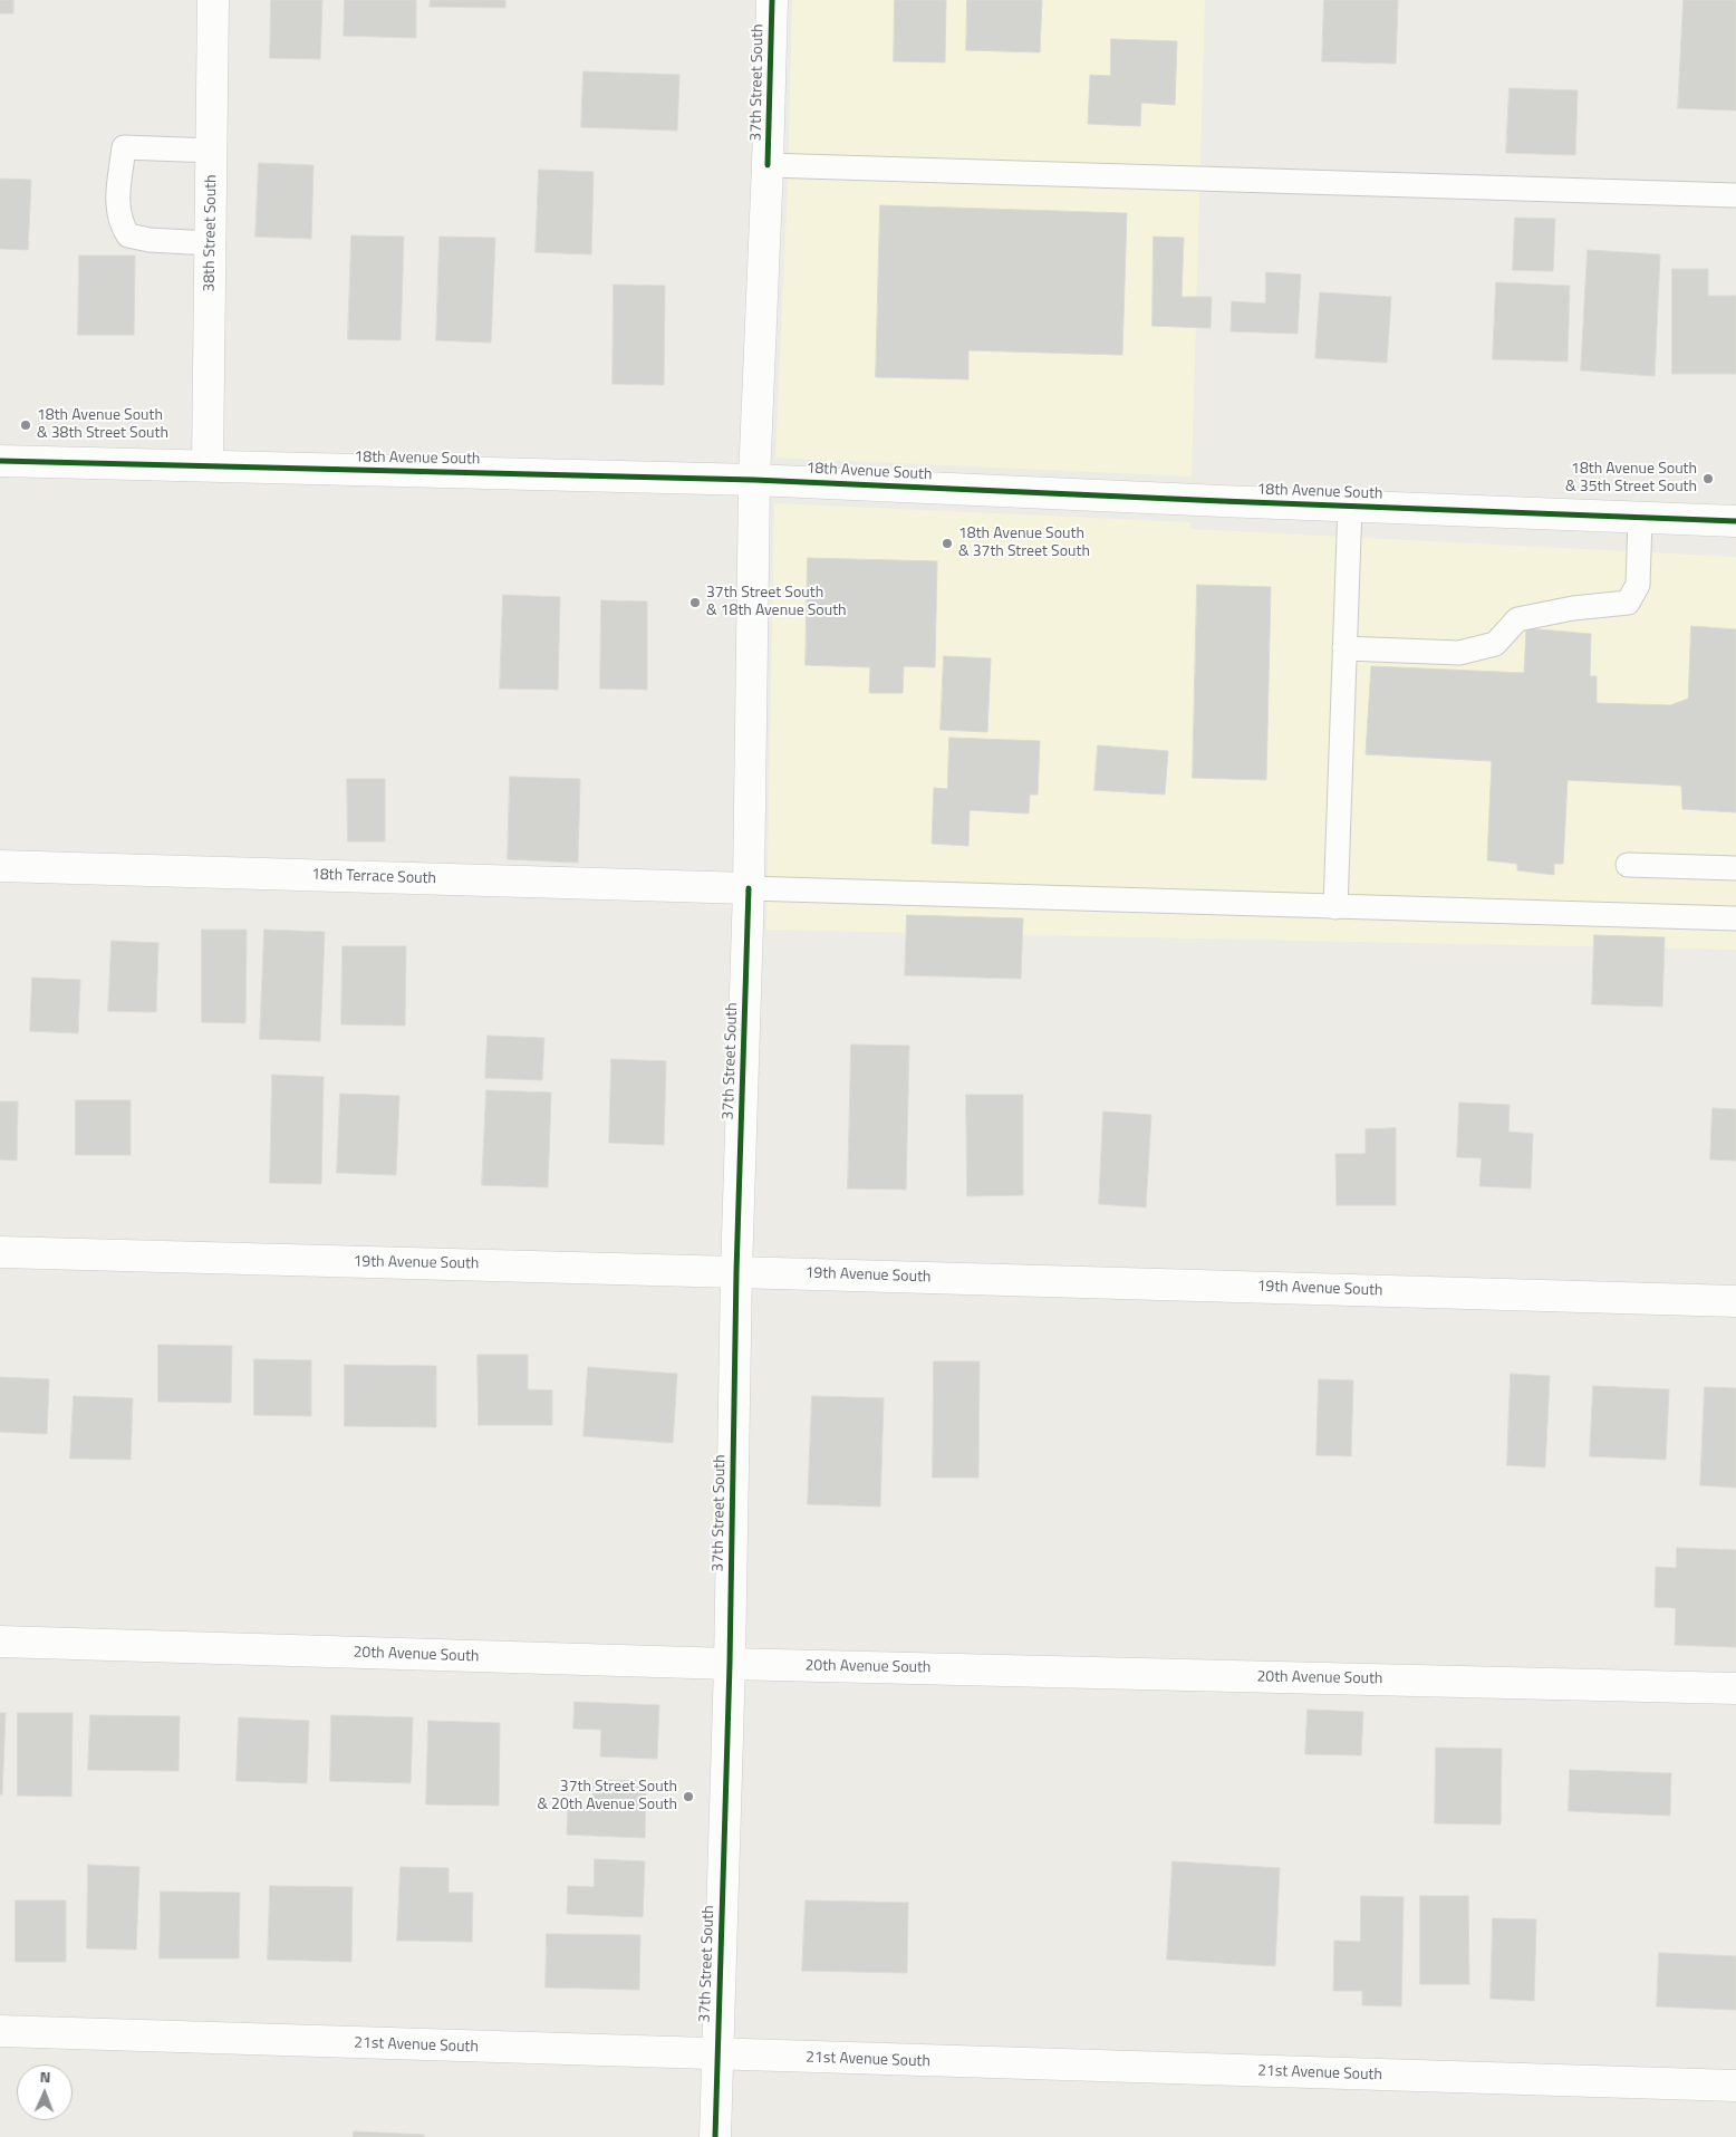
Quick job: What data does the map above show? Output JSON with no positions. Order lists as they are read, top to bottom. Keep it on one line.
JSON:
{"streets":{"street":["37th Street South","38th Street South","18th Avenue South","18th Terrace South","19th Avenue South","20th Avenue South","21st Avenue South"]},"crossings":[["37th Street South","18th Avenue South"],["37th Street South","18th Terrace South"],["37th Street South","19th Avenue South"],["37th Street South","20th Avenue South"],["37th Street South","21st Avenue South"],["38th Street South","18th Avenue South"]],"places":["18th Avenue South & 38th Street South","18th Avenue South & 35th Street South","18th Avenue South & 37th Street South","37th Street South & 18th Avenue South","37th Street South & 20th Avenue South"],"north":"top"}
